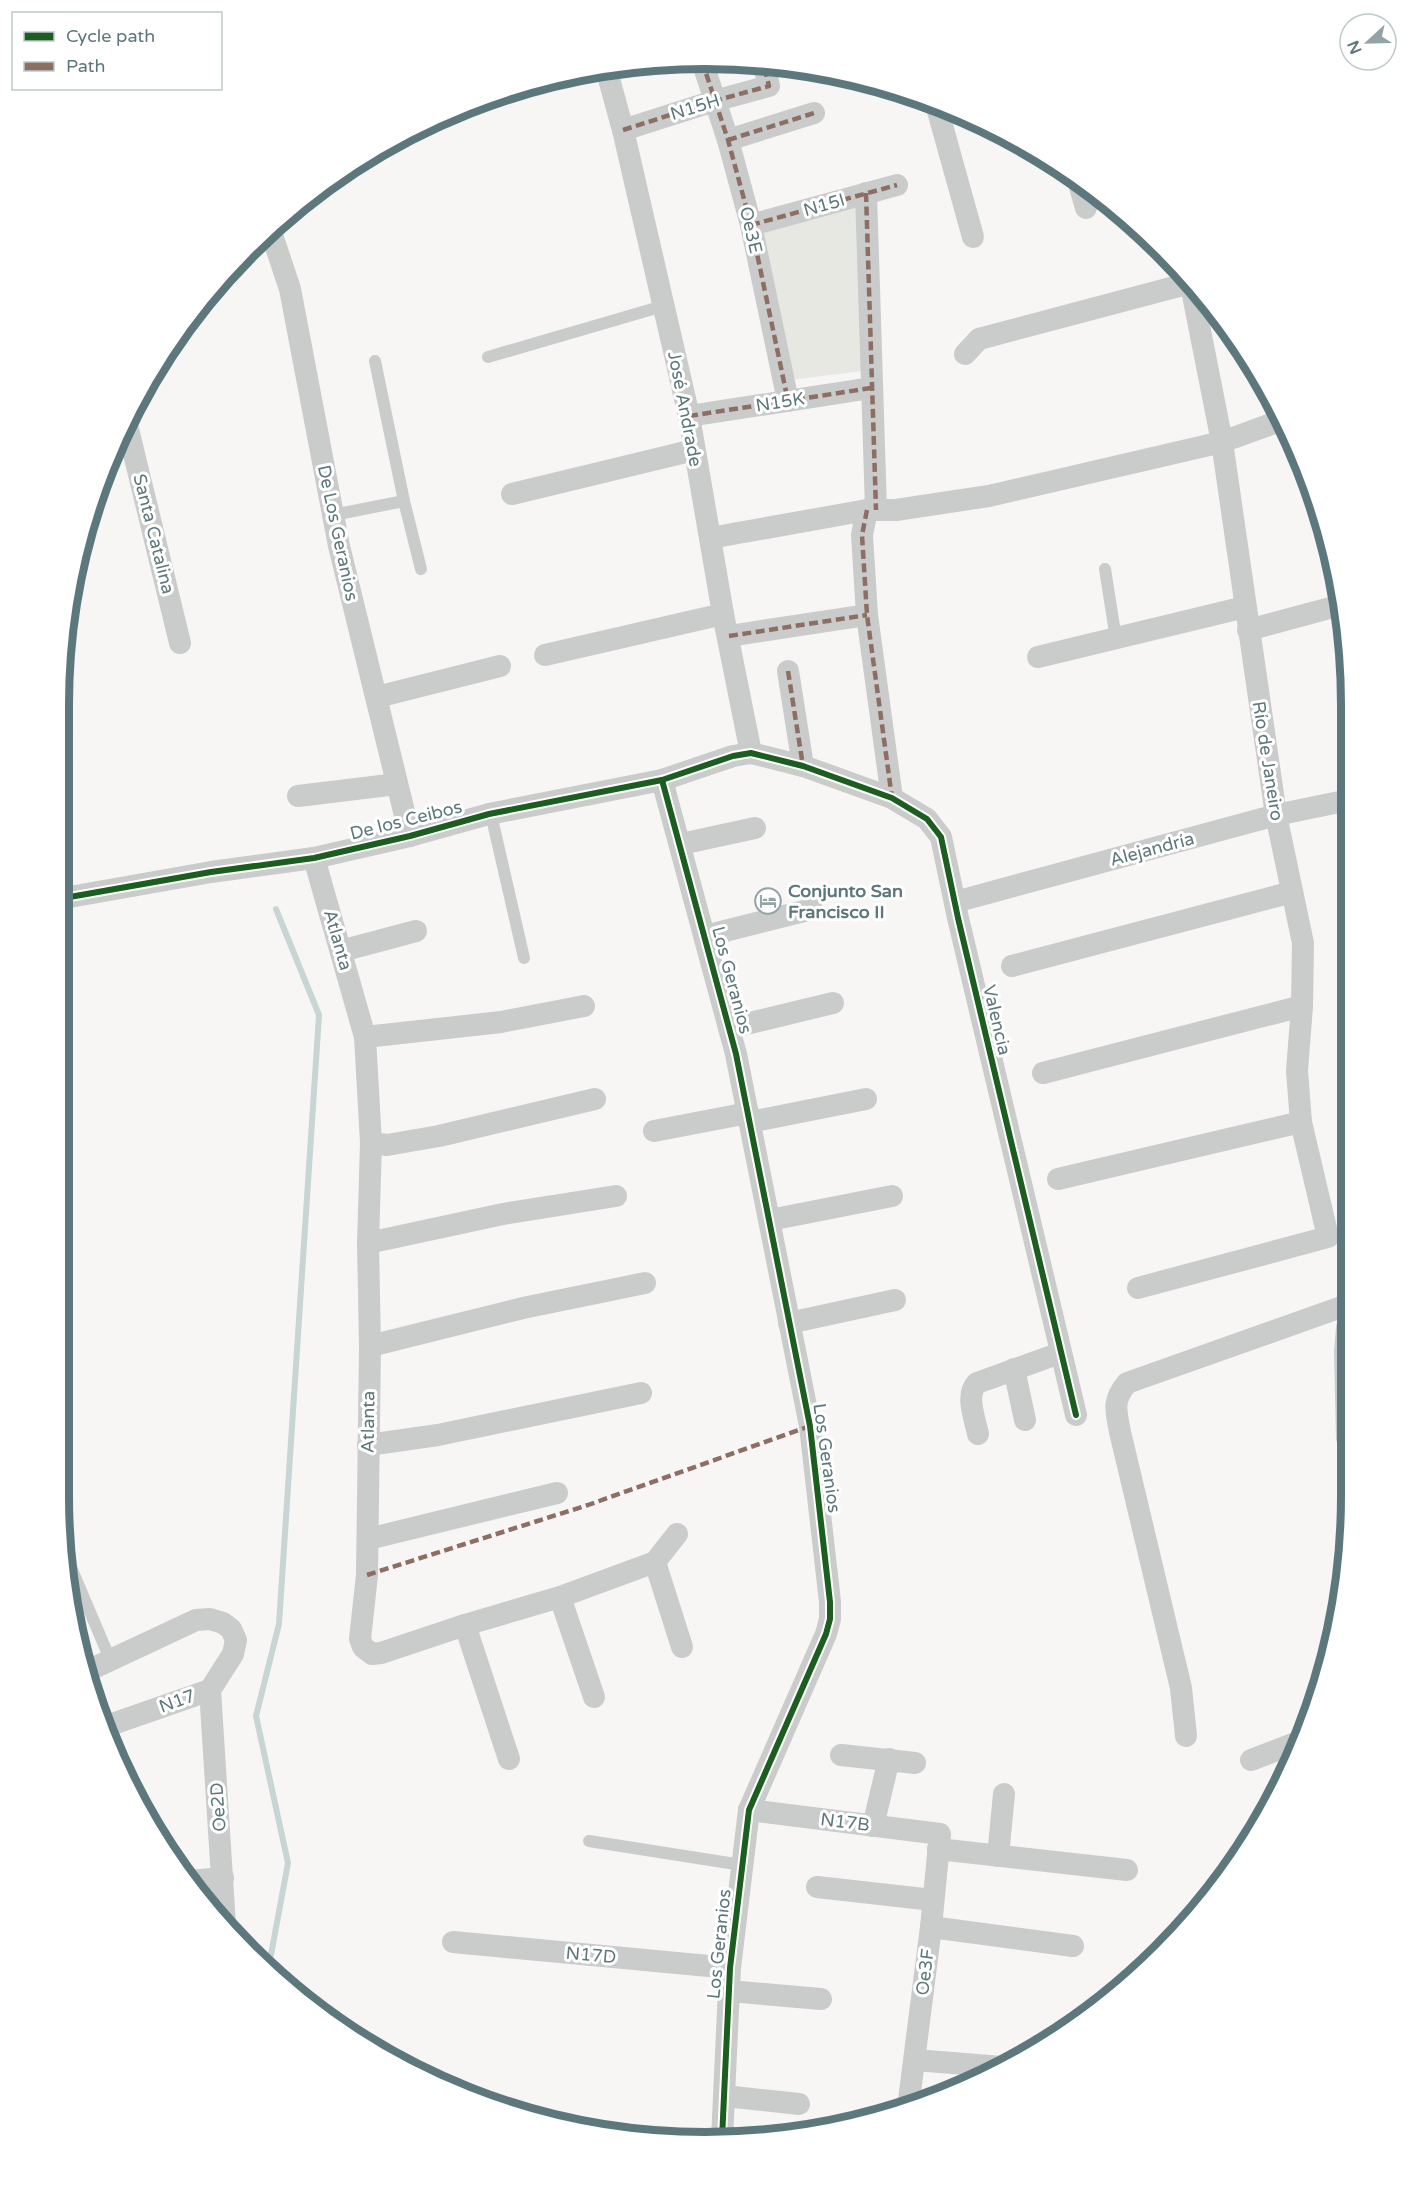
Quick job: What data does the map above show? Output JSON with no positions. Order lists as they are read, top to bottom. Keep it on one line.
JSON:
{"streets":{"street":["N15H","N15I","Oe3E","N15K","José Andrade","De Los Geranios","Santa Catalina","Río de Janeiro","De los Ceibos","Alejandría","Atlanta","Los Geranios","Valencia","N17","Oe2D","N17B","N17D","Oe3F"]},"crossings":[["N15H","Oe3E"],["N15H","José Andrade"],["N15I","Oe3E"],["Oe3E","N15K"],["N15K","José Andrade"],["José Andrade","De los Ceibos"],["José Andrade","Valencia"],["De Los Geranios","De los Ceibos"],["Río de Janeiro","Alejandría"],["De los Ceibos","Atlanta"],["De los Ceibos","Los Geranios"],["De los Ceibos","Valencia"],["Alejandría","Valencia"],["Los Geranios","N17B"],["Los Geranios","N17D"],["N17","Oe2D"],["N17B","Oe3F"]],"places":{"hotel":["Conjunto San Francisco II"]},"legend":["Cycle path","Path"],"north":"left"}
